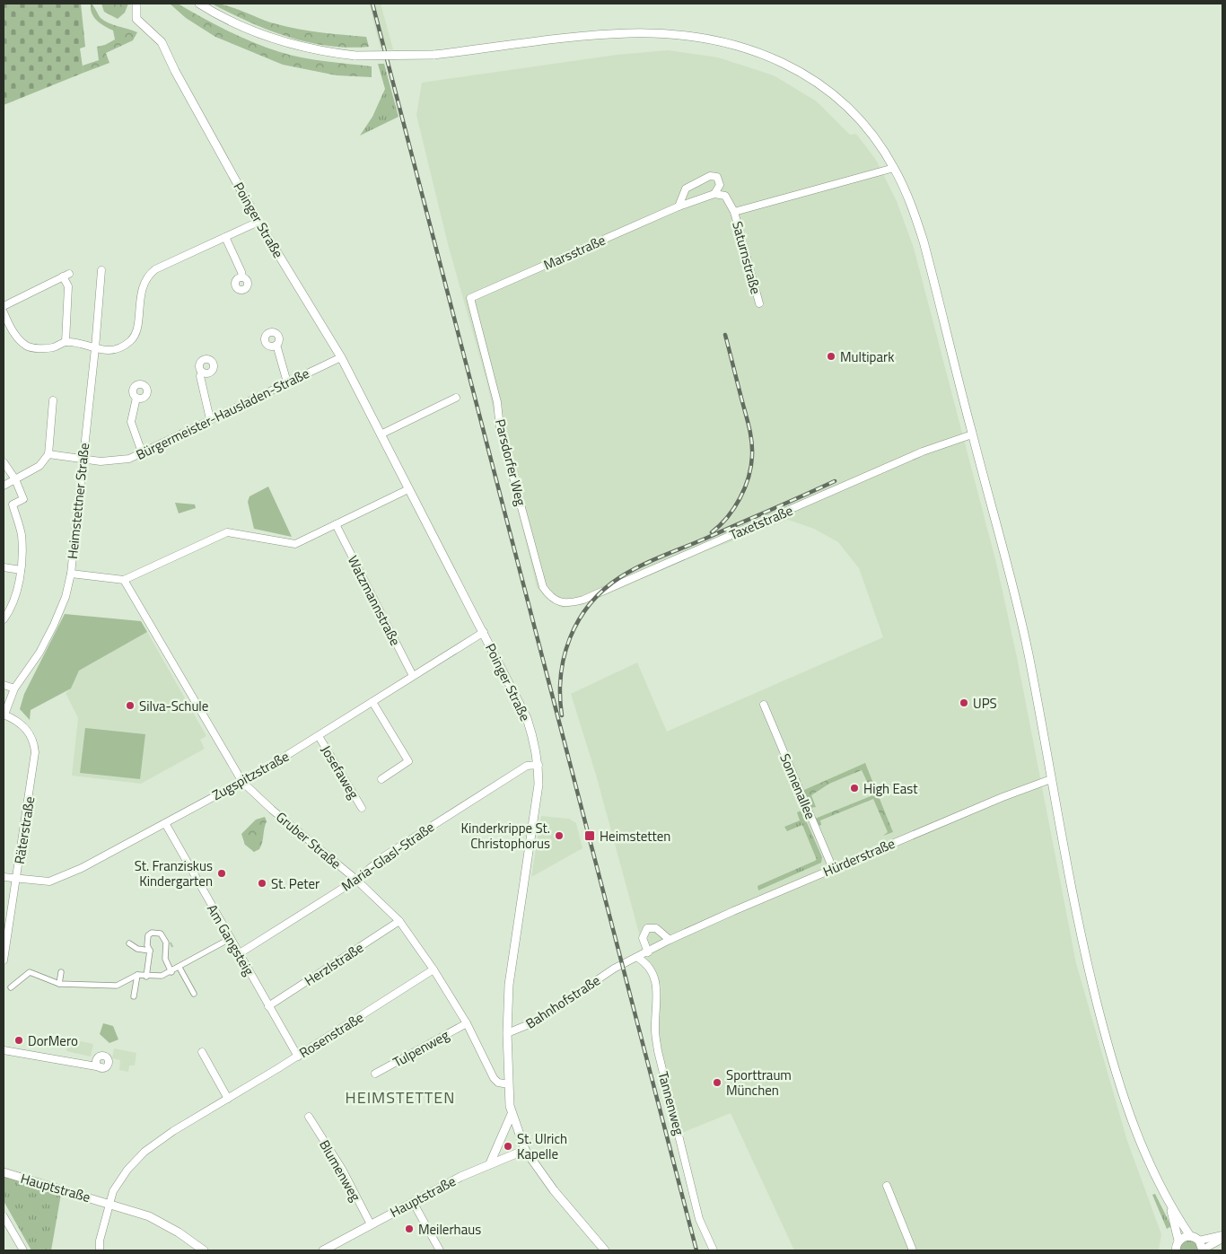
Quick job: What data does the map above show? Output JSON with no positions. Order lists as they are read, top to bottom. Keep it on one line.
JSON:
{"streets":{"street":["Poinger Straße","Marsstraße","Saturnstraße","Bürgermeister-Hausladen-Straße","Parsdorfer Weg","Heimstettner Straße","Taxetstraße","Watzmannstraße","Josefaweg","Zugspitzstraße","Sonnenallee","Räterstraße","Gruber Straße","Maria-Glasl-Straße","Hürderstraße","Am Gangsteig","Herzlstraße","Bahnhofstraße","Rosenstraße","Tulpenweg","Tannenweg","Blumenweg","Hauptstraße"]},"crossings":[["Poinger Straße","Bürgermeister-Hausladen-Straße"],["Poinger Straße","Zugspitzstraße"],["Poinger Straße","Maria-Glasl-Straße"],["Poinger Straße","Bahnhofstraße"],["Marsstraße","Parsdorfer Weg"],["Bürgermeister-Hausladen-Straße","Heimstettner Straße"],["Parsdorfer Weg","Taxetstraße"],["Heimstettner Straße","Räterstraße"],["Watzmannstraße","Zugspitzstraße"],["Josefaweg","Zugspitzstraße"],["Zugspitzstraße","Räterstraße"],["Zugspitzstraße","Gruber Straße"],["Zugspitzstraße","Am Gangsteig"],["Sonnenallee","Hürderstraße"],["Gruber Straße","Maria-Glasl-Straße"],["Gruber Straße","Herzlstraße"],["Gruber Straße","Rosenstraße"],["Gruber Straße","Tulpenweg"],["Maria-Glasl-Straße","Am Gangsteig"],["Hürderstraße","Bahnhofstraße"],["Hürderstraße","Tannenweg"],["Am Gangsteig","Herzlstraße"],["Am Gangsteig","Rosenstraße"],["Bahnhofstraße","Tannenweg"],["Rosenstraße","Hauptstraße"],["Blumenweg","Hauptstraße"]],"districts":["HEIMSTETTEN"],"places":{"other":["Multipark","UPS","Silva-Schule","High East","Kinderkrippe St. Christophorus","St. Franziskus Kindergarten","St. Peter","DorMero","Sporttraum München","St. Ulrich Kapelle","Meilerhaus"],"transit":["Heimstetten"]}}
